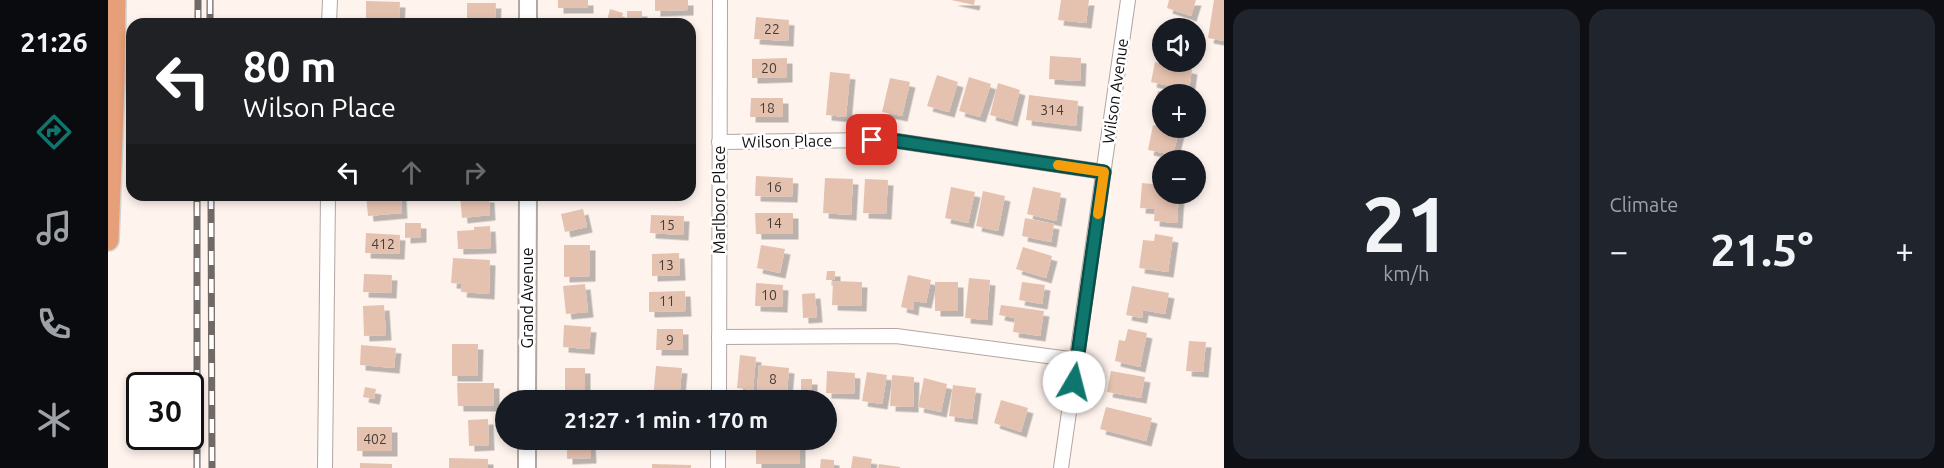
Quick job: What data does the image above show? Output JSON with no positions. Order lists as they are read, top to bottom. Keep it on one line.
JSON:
{"streets":{"street":["Wilson Avenue","Wilson Place","Marlboro Place","Grand Avenue"]},"crossings":[["Wilson Avenue","Wilson Place"],["Wilson Place","Marlboro Place"]],"house_numbers":["22","20","18","314","16","14","15","412","13","10","11","9","8","402"],"page":{"tabs":"21:26","tile":[["21","km/h"],"Climate"],"map_buttons":["+","−"],"turn":["80 m","Wilson Place"],"heat":["−","21.5°","+"],"limit":"30","trip":"21:27 · 1 min · 170 m"}}
